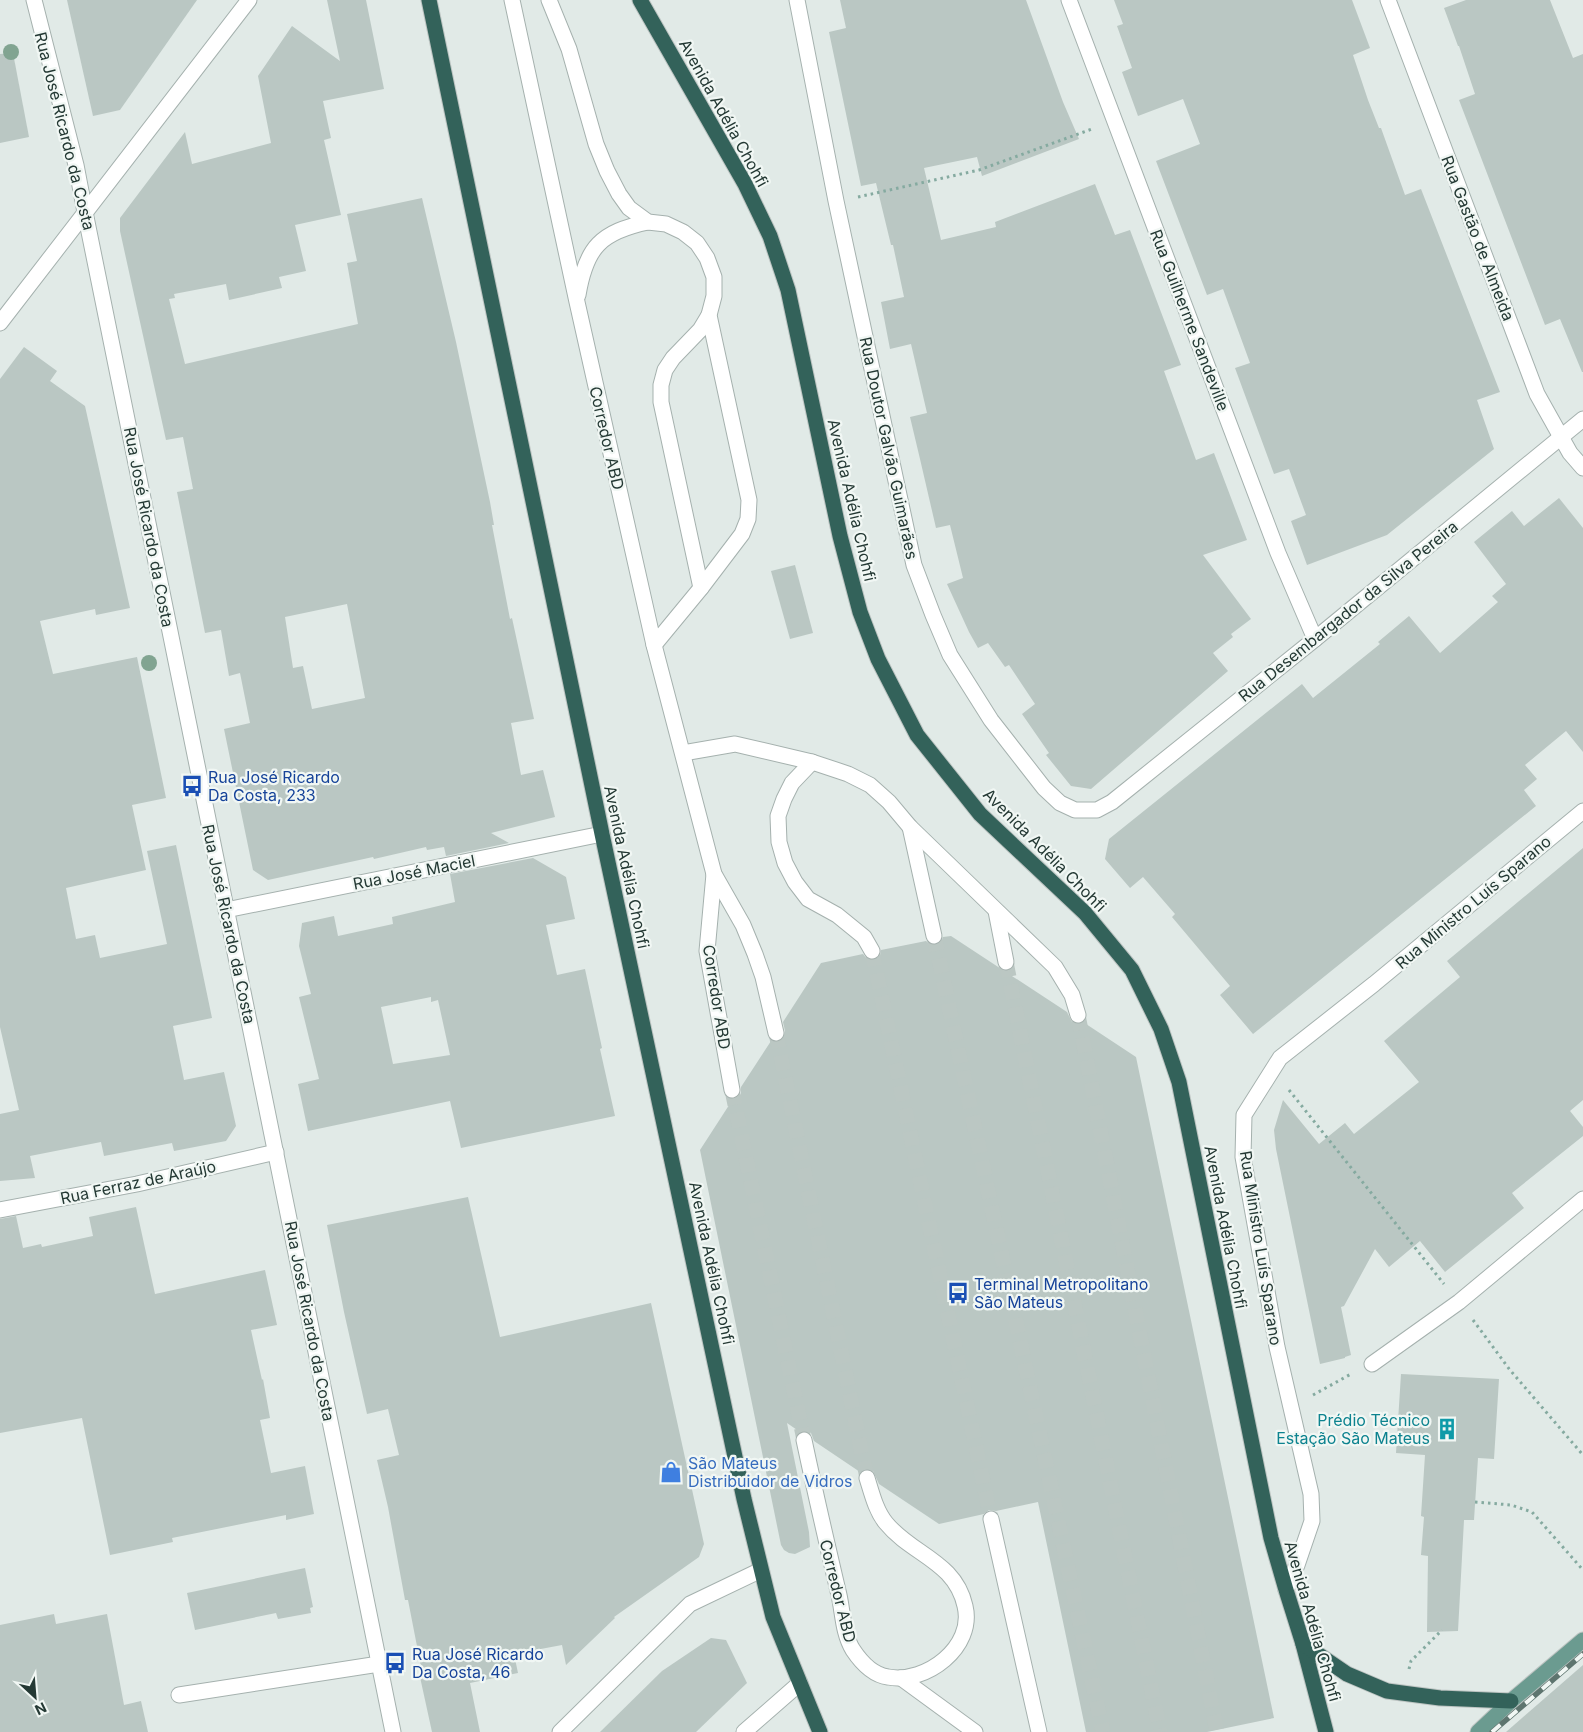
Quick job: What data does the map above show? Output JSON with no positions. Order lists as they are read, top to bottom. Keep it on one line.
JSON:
{"streets":{"highway":["Avenida Adélia Chohfi"],"street":["Rua José Ricardo da Costa","Rua Gastão de Almeida","Rua Guilherme Sandeville","Corredor ABD","Rua Doutor Galvão Guimarães","Rua Desembargador da Silva Pereira","Rua José Maciel","Rua Ministro Luís Sparano","Rua Ferraz de Araújo"]},"crossings":[["Avenida Adélia Chohfi","Rua José Maciel"],["Avenida Adélia Chohfi","Rua Ministro Luís Sparano"],["Rua José Ricardo da Costa","Rua José Maciel"],["Rua José Ricardo da Costa","Rua Ferraz de Araújo"],["Rua Gastão de Almeida","Rua Desembargador da Silva Pereira"],["Rua Guilherme Sandeville","Rua Desembargador da Silva Pereira"],["Rua Doutor Galvão Guimarães","Rua Desembargador da Silva Pereira"]],"places":{"bus stop":["Rua José Ricardo Da Costa, 233","Terminal Metropolitano São Mateus","Rua José Ricardo Da Costa, 46"],"building":["Prédio Técnico Estação São Mateus"],"shop":["São Mateus Distribuidor de Vidros"]},"north":"bottom right"}
